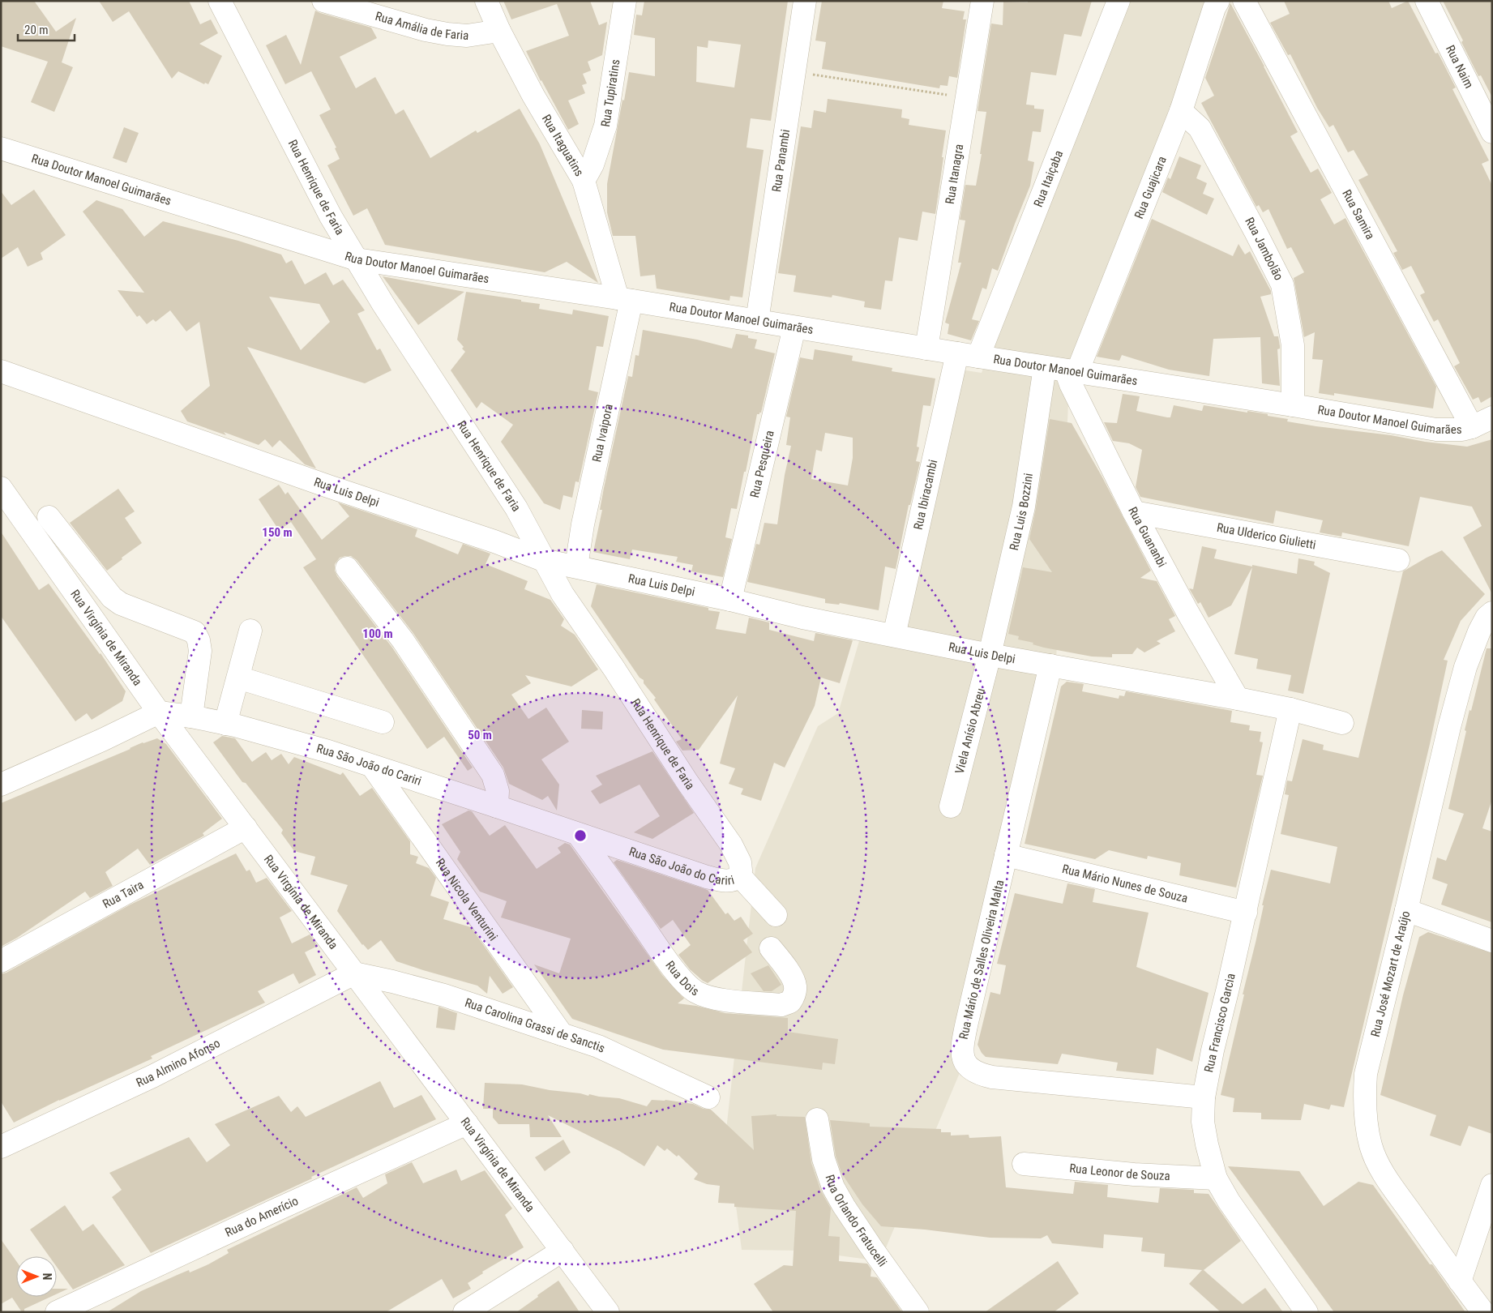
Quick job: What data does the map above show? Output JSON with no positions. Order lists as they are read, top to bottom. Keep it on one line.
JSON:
{"streets":{"street":["Rua Amália de Faria","Rua Naim","Rua Tupiratins","Rua Itaguatins","Rua Panambi","Rua Itanagra","Rua Itaiçaba","Rua Doutor Manoel Guimarães","Rua Henrique de Faria","Rua Guajicara","Rua Samira","Rua Jambolão","Rua Ivaipora","Rua Pesqueira","Rua Luis Delpi","Rua Ibiracambi","Rua Luis Bozzini","Rua Guananbi","Rua Ulderico Giulietti","Rua Virgínia de Miranda","Viela Anísio Abreu","Rua São João do Cariri","Rua Mário Nunes de Souza","Rua Taira","Rua Nicola Venturini","Rua Mário de Salles Oliveira Malta","Rua José Mozart de Araújo","Rua Dois","Rua Francisco Garcia","Rua Carolina Grassi de Sanctis","Rua Almino Afonso","Rua Leonor de Souza","Rua do Amerício","Rua Orlando Fratucelli"]},"crossings":[["Rua Amália de Faria","Rua Itaguatins"],["Rua Tupiratins","Rua Itaguatins"],["Rua Itaguatins","Rua Doutor Manoel Guimarães"],["Rua Itaguatins","Rua Ivaipora"],["Rua Panambi","Rua Doutor Manoel Guimarães"],["Rua Itanagra","Rua Doutor Manoel Guimarães"],["Rua Itaiçaba","Rua Doutor Manoel Guimarães"],["Rua Itaiçaba","Rua Ibiracambi"],["Rua Doutor Manoel Guimarães","Rua Henrique de Faria"],["Rua Doutor Manoel Guimarães","Rua Guajicara"],["Rua Doutor Manoel Guimarães","Rua Samira"],["Rua Doutor Manoel Guimarães","Rua Jambolão"],["Rua Doutor Manoel Guimarães","Rua Ivaipora"],["Rua Doutor Manoel Guimarães","Rua Pesqueira"],["Rua Doutor Manoel Guimarães","Rua Ibiracambi"],["Rua Doutor Manoel Guimarães","Rua Luis Bozzini"],["Rua Doutor Manoel Guimarães","Rua Guananbi"],["Rua Henrique de Faria","Rua Luis Delpi"],["Rua Henrique de Faria","Rua São João do Cariri"],["Rua Guajicara","Rua Jambolão"],["Rua Guajicara","Rua Luis Bozzini"],["Rua Guajicara","Rua Guananbi"],["Rua Ivaipora","Rua Luis Delpi"],["Rua Pesqueira","Rua Luis Delpi"],["Rua Luis Delpi","Rua Ibiracambi"],["Rua Luis Delpi","Rua Luis Bozzini"],["Rua Luis Delpi","Rua Guananbi"],["Rua Luis Delpi","Viela Anísio Abreu"],["Rua Luis Delpi","Rua Mário de Salles Oliveira Malta"],["Rua Luis Delpi","Rua Francisco Garcia"],["Rua Luis Bozzini","Rua Guananbi"],["Rua Luis Bozzini","Viela Anísio Abreu"],["Rua Guananbi","Rua Ulderico Giulietti"],["Rua Virgínia de Miranda","Rua São João do Cariri"],["Rua Virgínia de Miranda","Rua Taira"],["Rua Virgínia de Miranda","Rua Carolina Grassi de Sanctis"],["Rua Virgínia de Miranda","Rua Almino Afonso"],["Rua Virgínia de Miranda","Rua do Amerício"],["Rua São João do Cariri","Rua Nicola Venturini"],["Rua São João do Cariri","Rua Dois"],["Rua Mário Nunes de Souza","Rua Mário de Salles Oliveira Malta"],["Rua Mário Nunes de Souza","Rua Francisco Garcia"],["Rua Nicola Venturini","Rua Carolina Grassi de Sanctis"],["Rua Mário de Salles Oliveira Malta","Rua Francisco Garcia"],["Rua Francisco Garcia","Rua Leonor de Souza"],["Rua Carolina Grassi de Sanctis","Rua Almino Afonso"]],"scale_bar":"20 m","north":"right","rings":["150 m","100 m","50 m"]}
